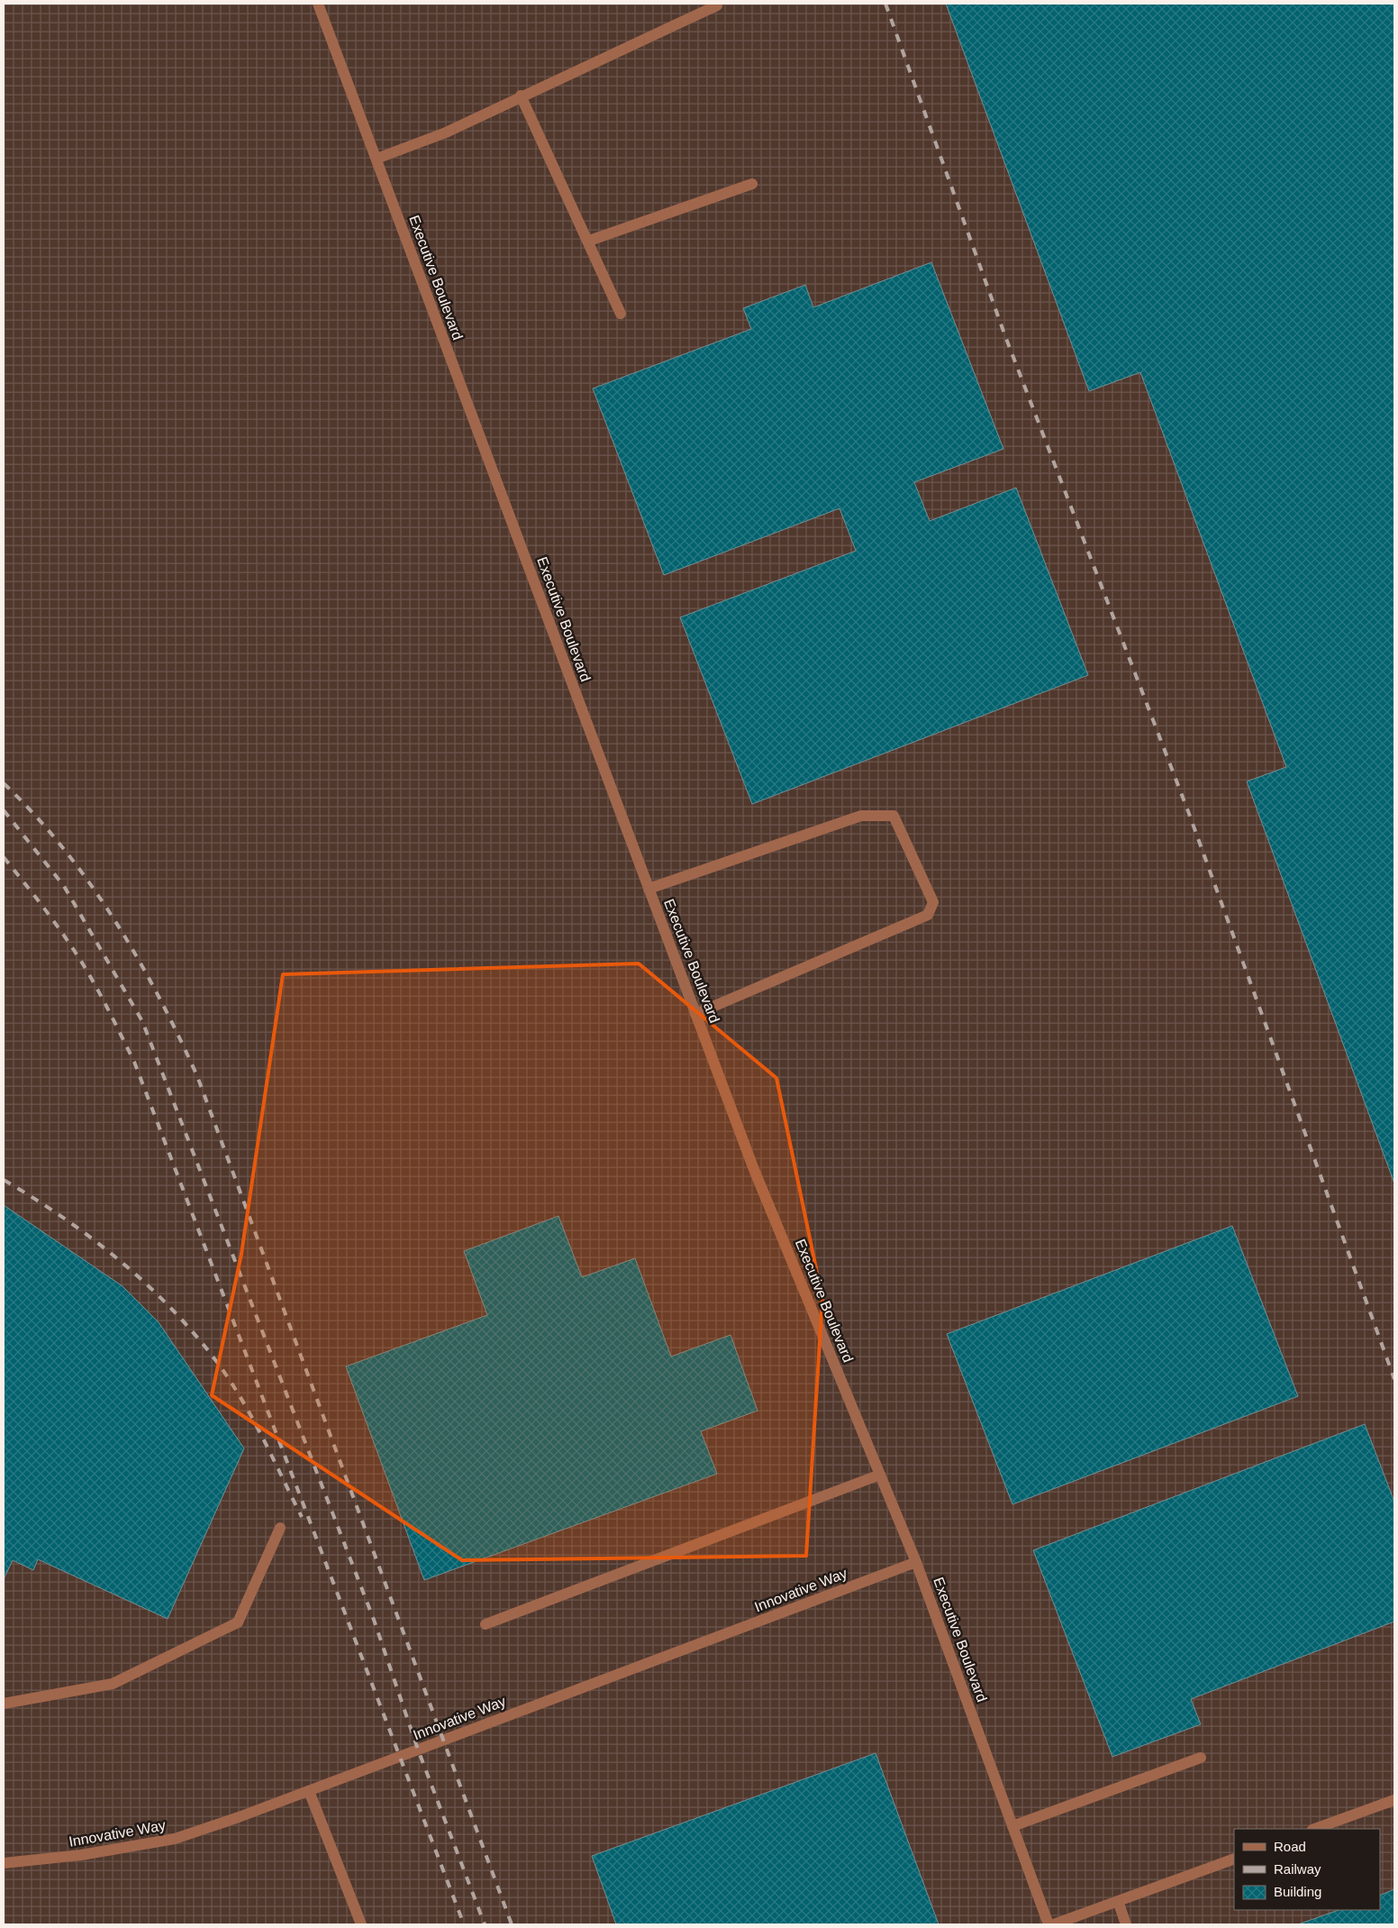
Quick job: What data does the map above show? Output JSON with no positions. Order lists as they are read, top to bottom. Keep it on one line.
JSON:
{"streets":{"street":["Executive Boulevard","Innovative Way"]},"crossings":[["Executive Boulevard","Innovative Way"]],"legend":["Road","Railway","Building"]}
